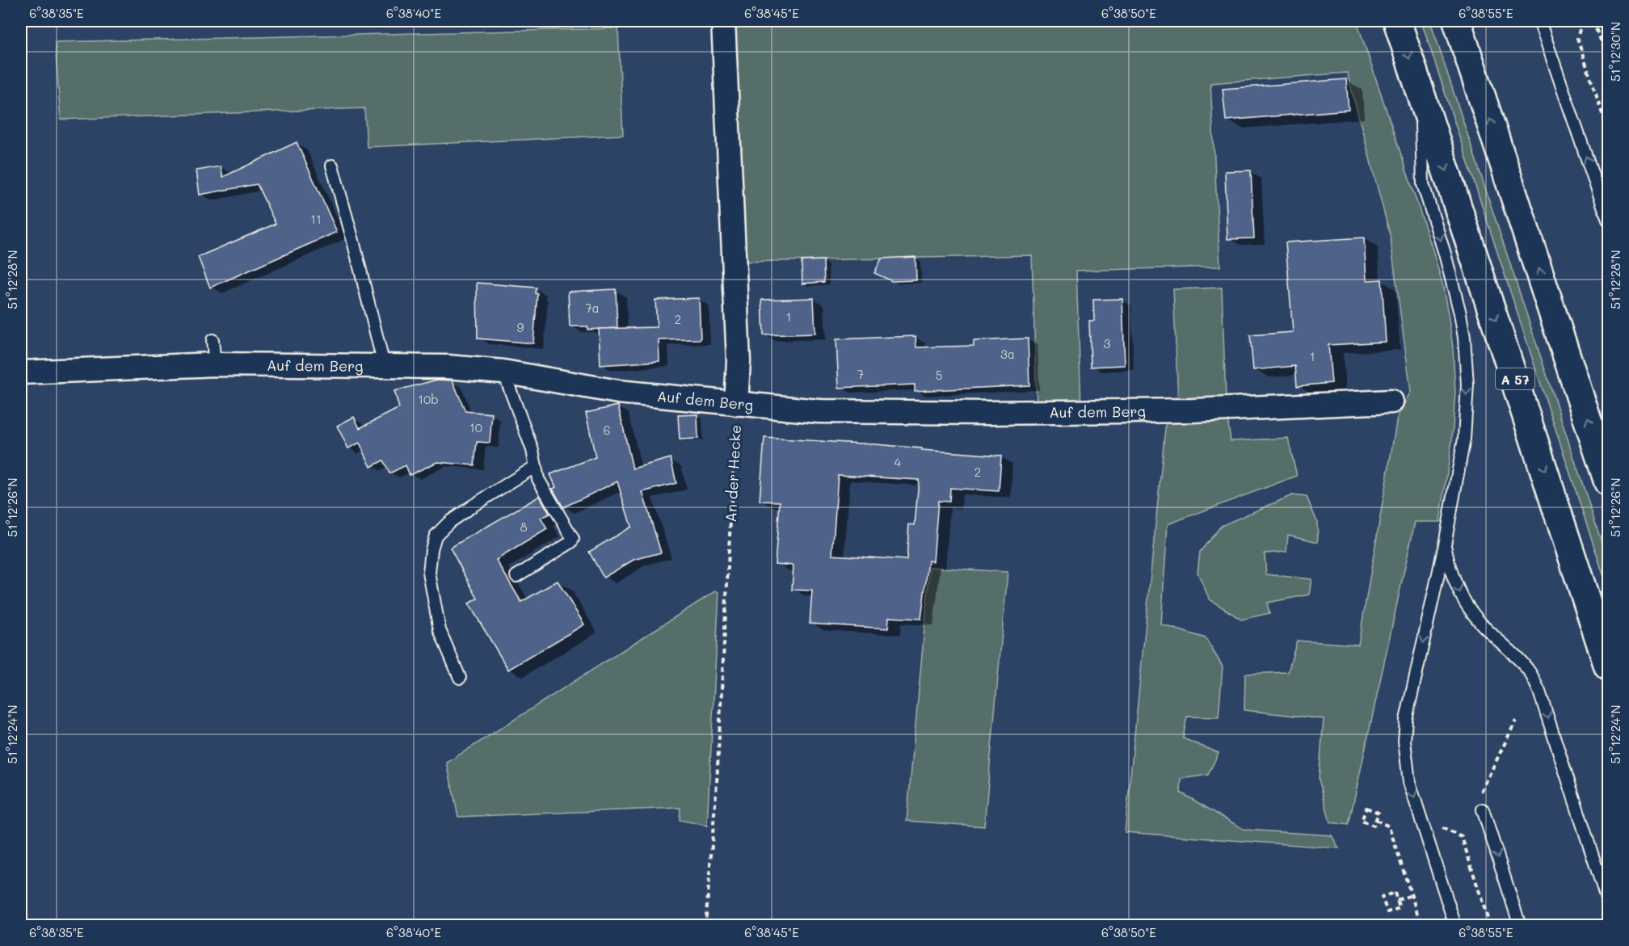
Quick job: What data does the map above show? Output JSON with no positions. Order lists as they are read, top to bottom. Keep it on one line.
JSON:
{"streets":{"highway":["A 57"],"street":["Auf dem Berg","An der Hecke"]},"crossings":[["Auf dem Berg","An der Hecke"]],"house_numbers":["11","7a","1","2","9","3","3a","1","7","5","10b","10","6","4","2","8"],"coordinates":["6°38'35\"E","6°38'40\"E","6°38'45\"E","6°38'50\"E","6°38'55\"E","51°12'30\"N","51°12'28\"N","51°12'26\"N","51°12'24\"N"]}
